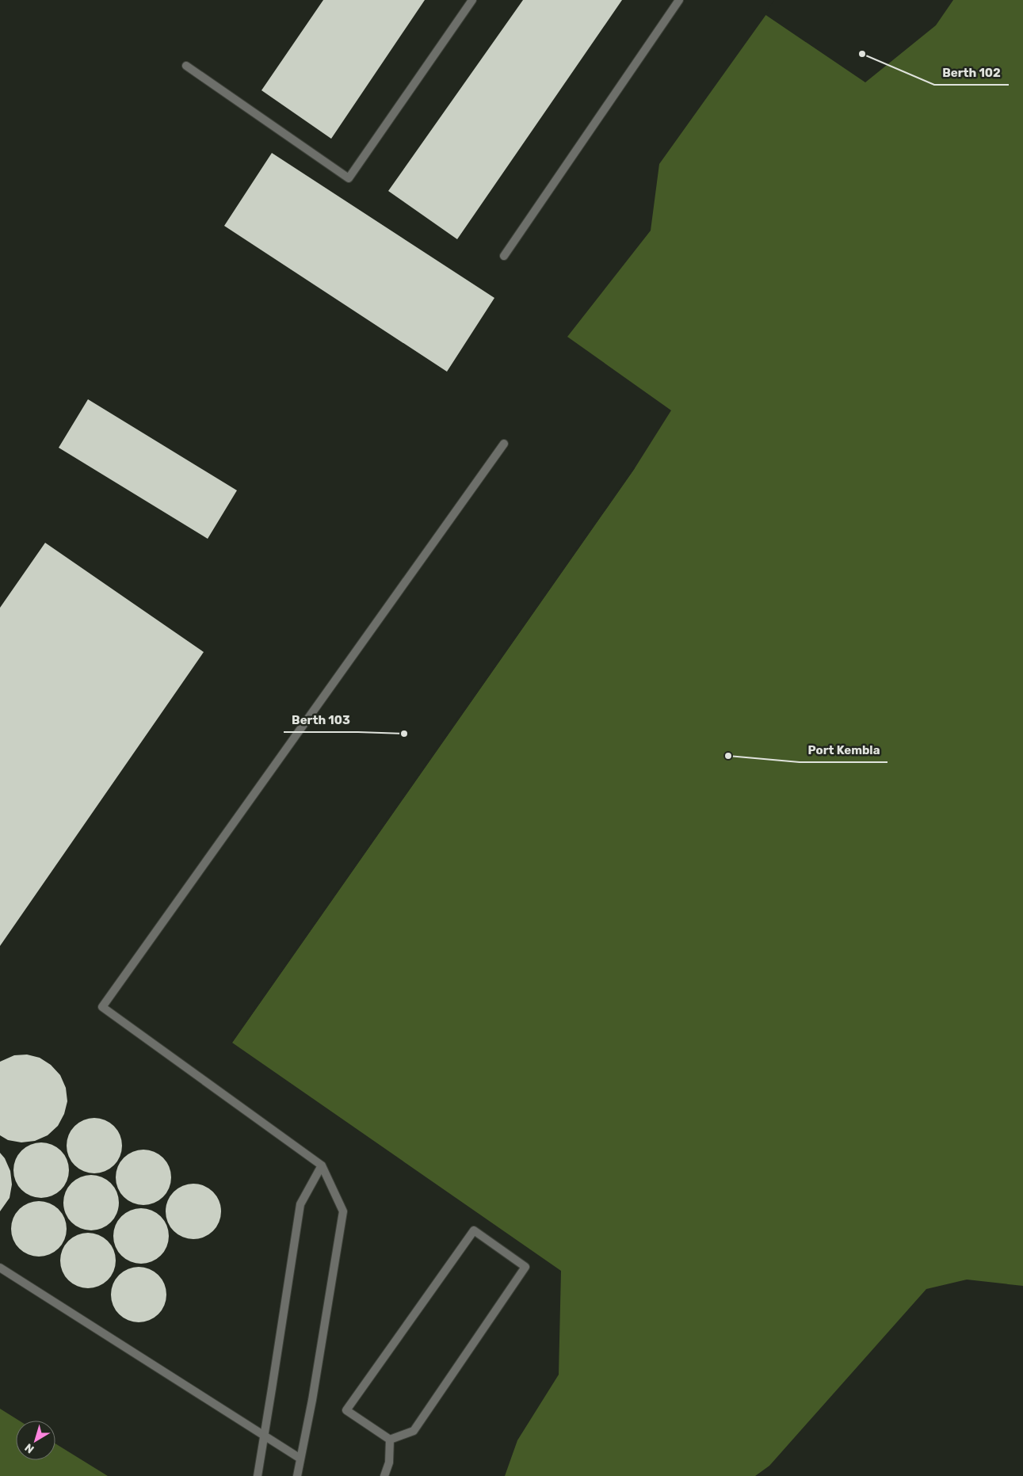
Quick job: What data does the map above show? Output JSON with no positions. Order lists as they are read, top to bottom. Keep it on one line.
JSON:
{"places":["Berth 102","Berth 103","Port Kembla"],"north":"bottom left"}
